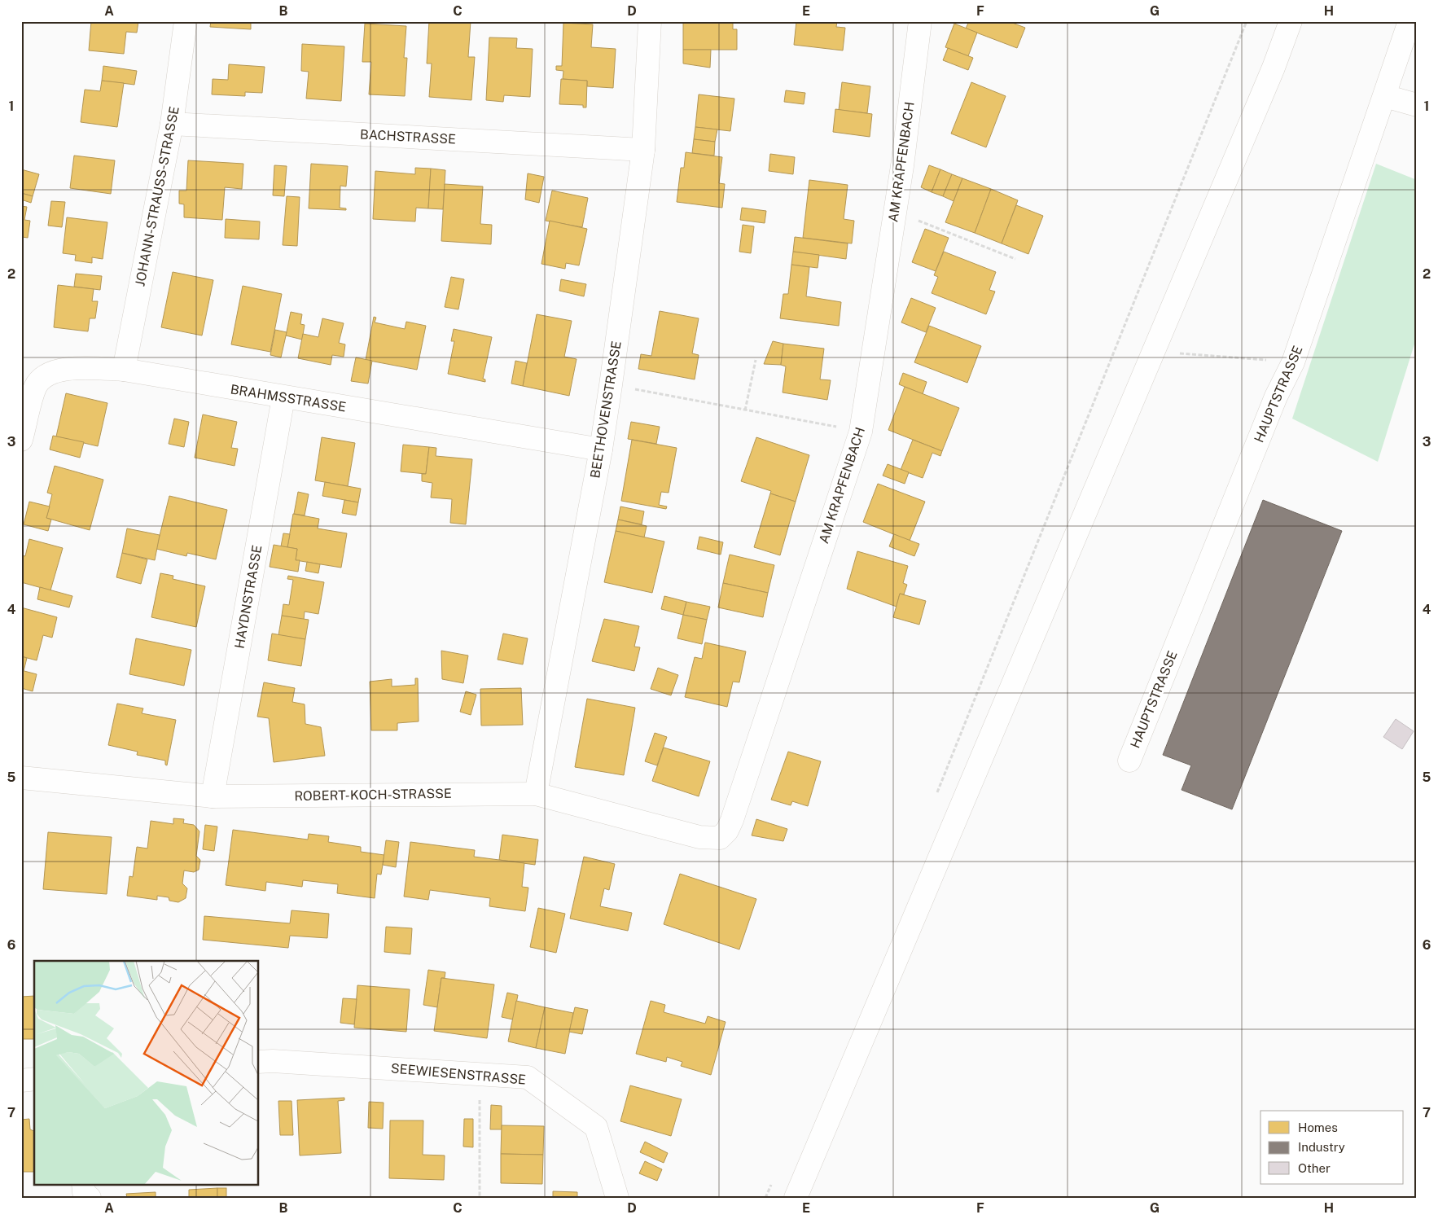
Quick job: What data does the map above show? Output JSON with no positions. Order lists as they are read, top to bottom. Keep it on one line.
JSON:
{"streets":{"street":["BACHSTRASSE","AM KRAPFENBACH","JOHANN-STRAUSS-STRASSE","HAUPTSTRASSE","BRAHMSSTRASSE","BEETHOVENSTRASSE","HAYDNSTRASSE","ROBERT-KOCH-STRASSE","SEEWIESENSTRASSE"]},"crossings":[["BACHSTRASSE","JOHANN-STRAUSS-STRASSE"],["BACHSTRASSE","BEETHOVENSTRASSE"],["AM KRAPFENBACH","ROBERT-KOCH-STRASSE"],["JOHANN-STRAUSS-STRASSE","BRAHMSSTRASSE"],["BRAHMSSTRASSE","BEETHOVENSTRASSE"],["BRAHMSSTRASSE","HAYDNSTRASSE"],["BEETHOVENSTRASSE","ROBERT-KOCH-STRASSE"],["HAYDNSTRASSE","ROBERT-KOCH-STRASSE"]],"legend":["Homes","Industry","Other"],"grid":{"columns":["A","B","C","D","E","F","G","H"],"rows":["1","2","3","4","5","6","7"]}}
